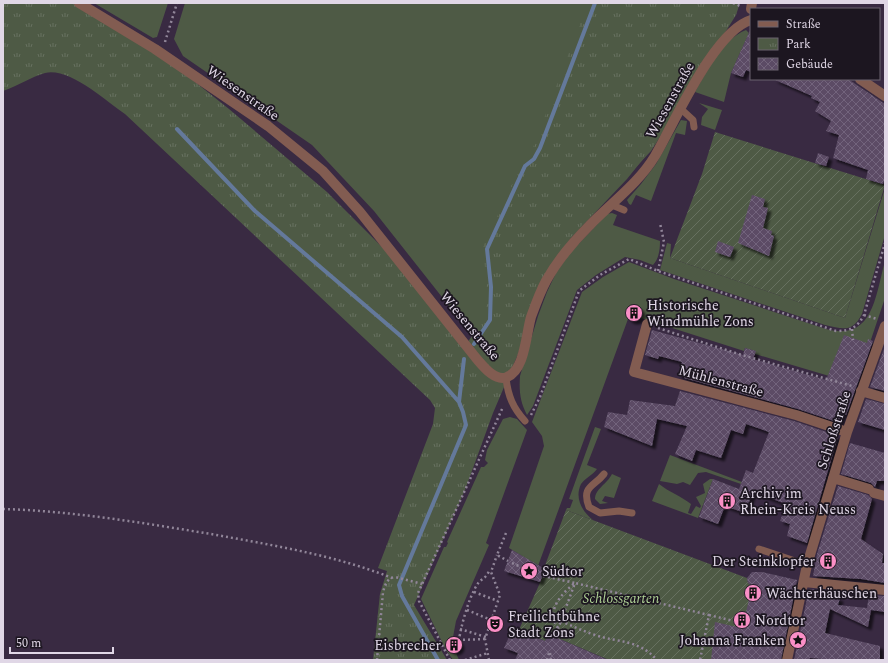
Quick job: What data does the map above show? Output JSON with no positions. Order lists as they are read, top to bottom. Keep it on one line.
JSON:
{"streets":{"street":["Wiesenstraße","Mühlenstraße","Schloßstraße"]},"crossings":[["Mühlenstraße","Schloßstraße"]],"parks":["Schlossgarten"],"places":{"building":["Historische Windmühle Zons","Archiv im Rhein-Kreis Neuss","Der Steinklopfer","Wächterhäuschen","Nordtor","Eisbrecher"],"place":["Südtor","Johanna Franken"],"theatre":["Freilichtbühne Stadt Zons"]},"legend":["Straße","Park","Gebäude"],"scale_bar":"50 m"}
